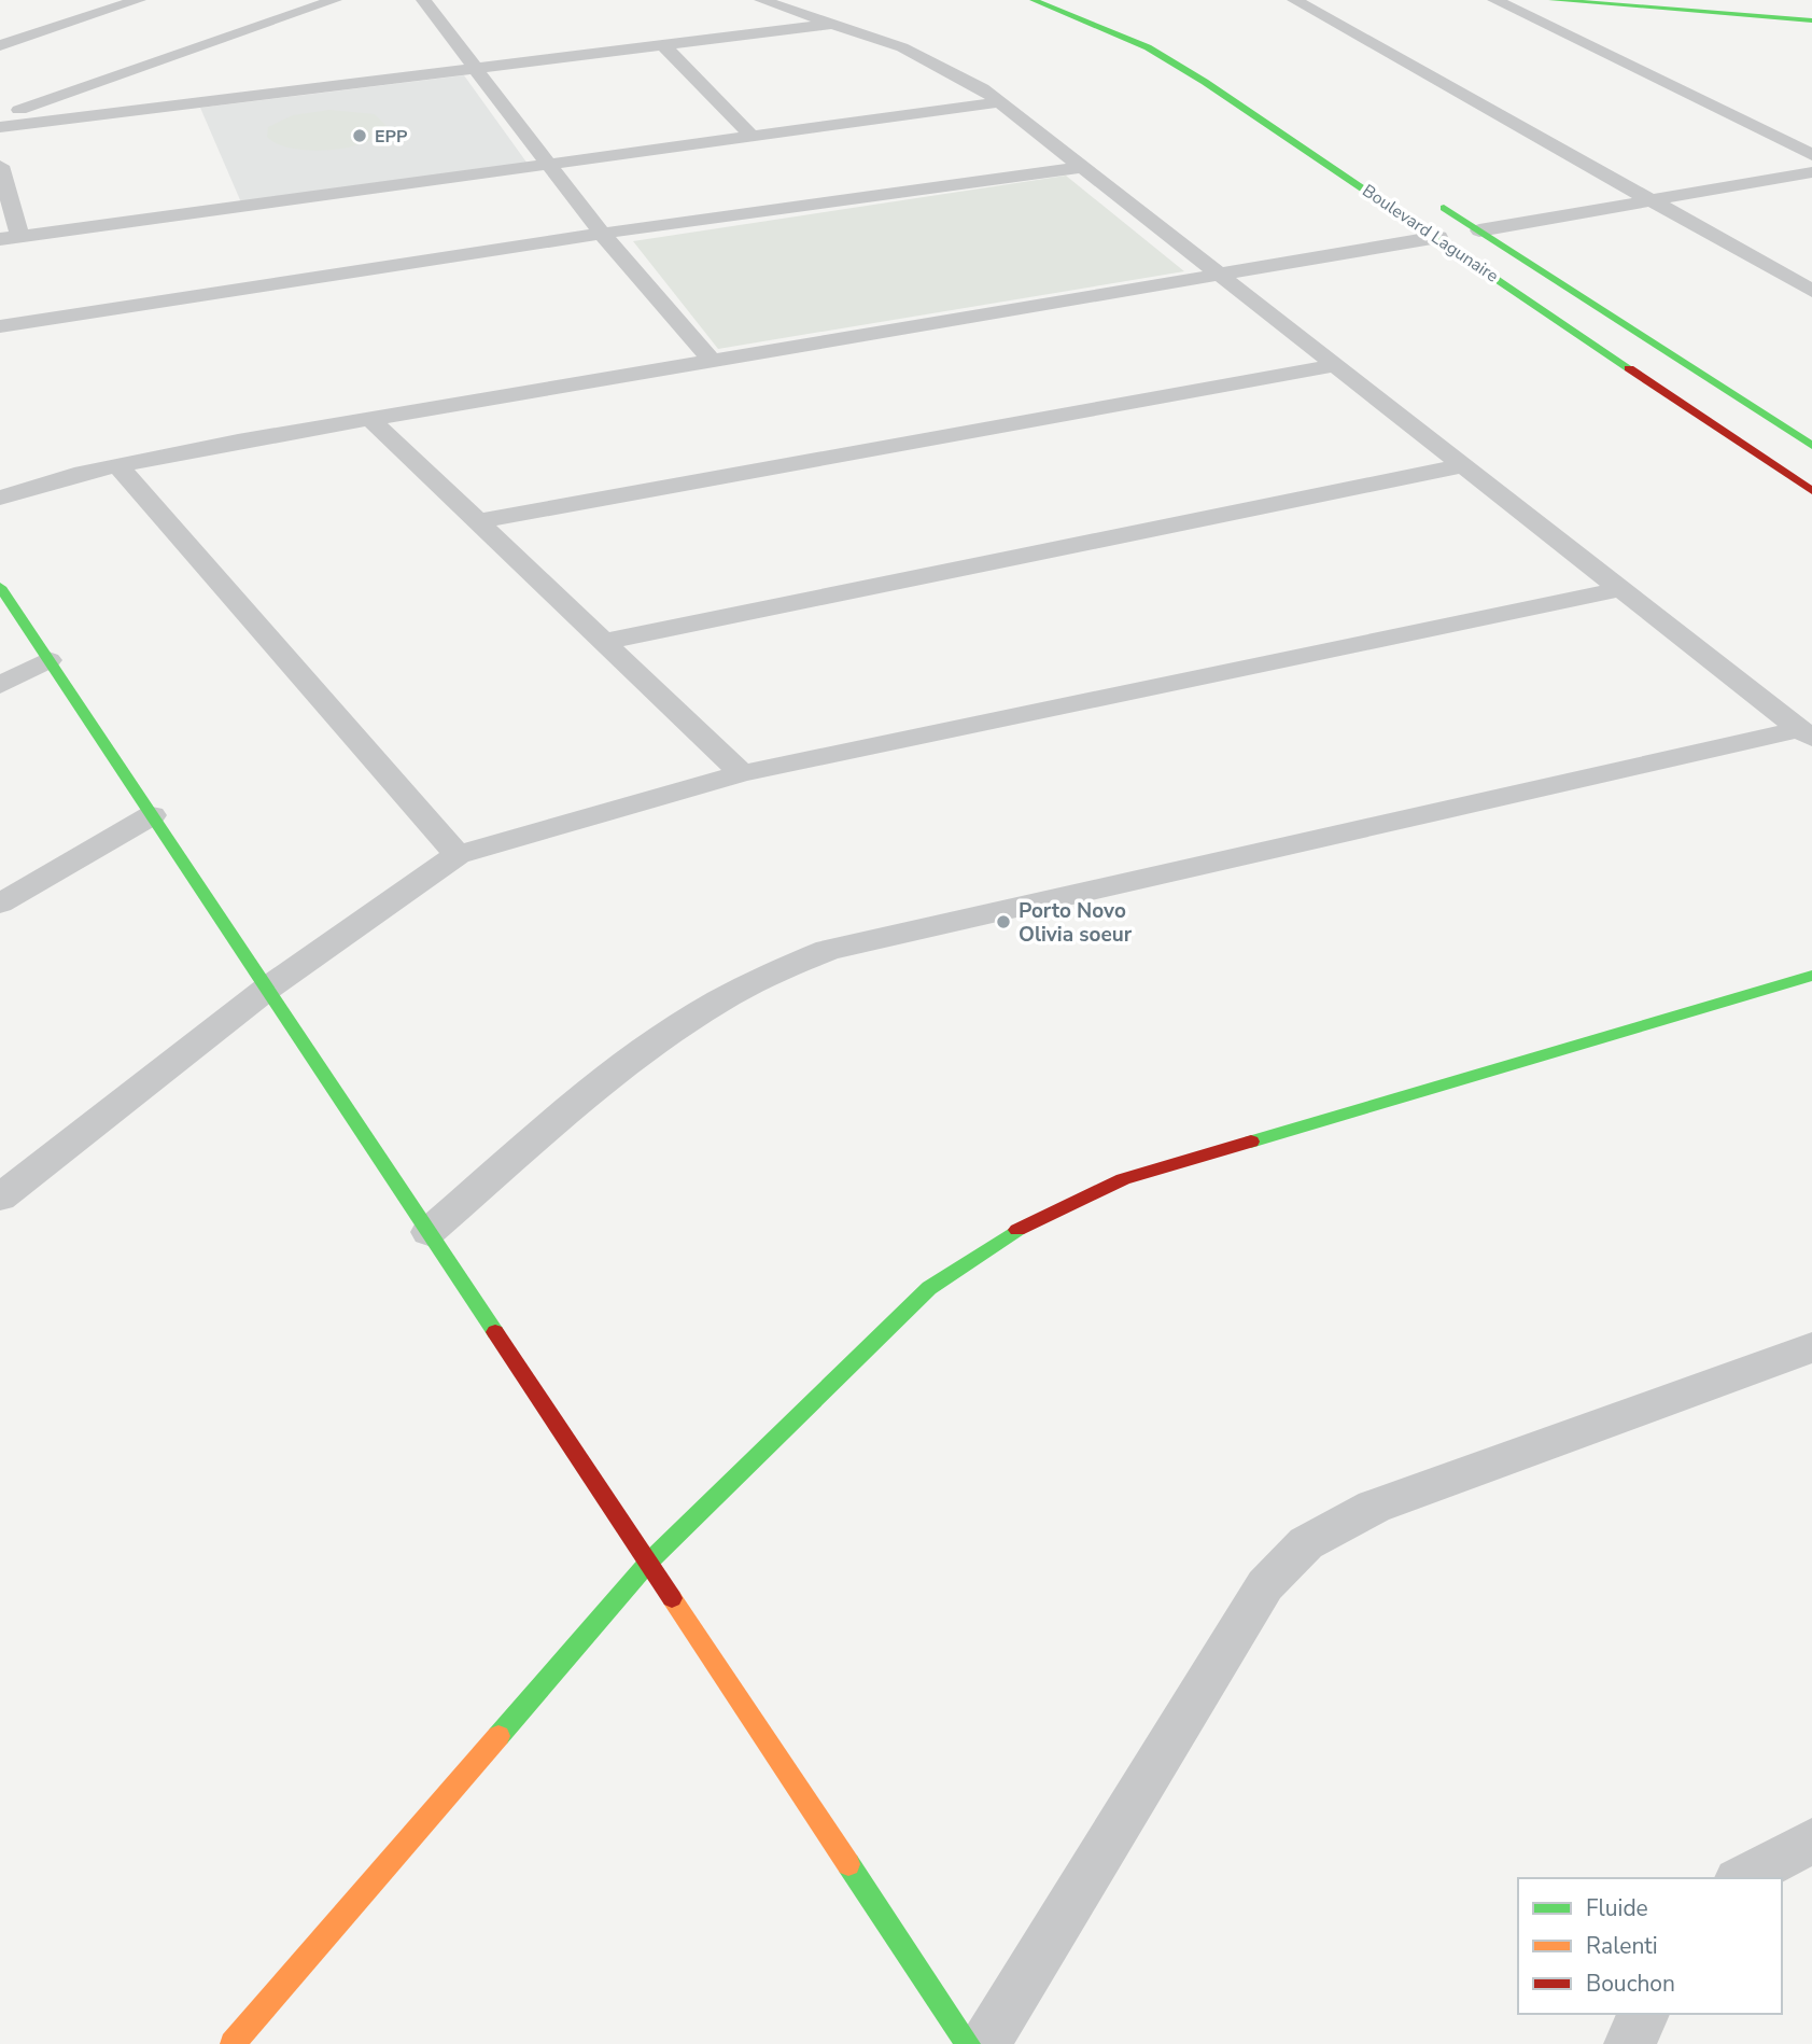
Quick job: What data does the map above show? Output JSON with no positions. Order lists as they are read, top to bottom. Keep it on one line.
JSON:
{"streets":{"street":["Boulevard Lagunaire"]},"places":["EPP","Porto Novo Olivia soeur"],"legend":["Fluide","Ralenti","Bouchon"]}
